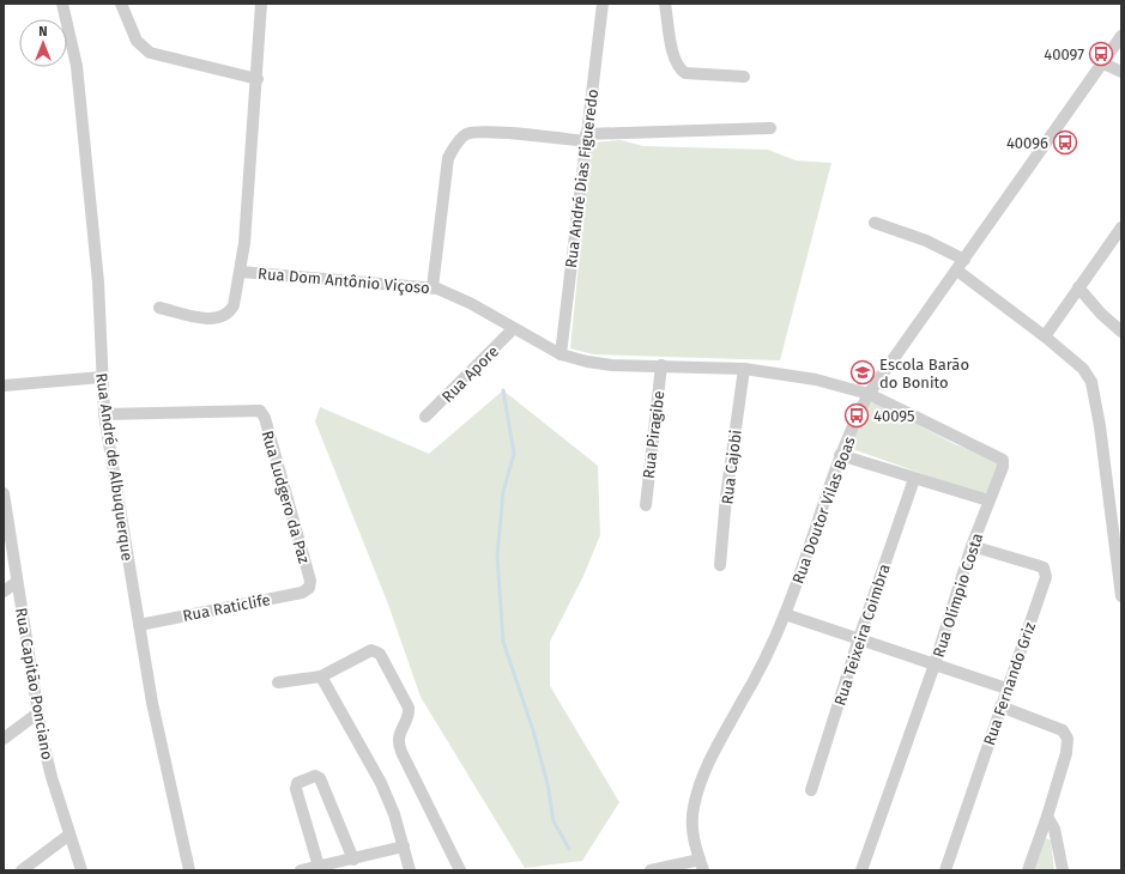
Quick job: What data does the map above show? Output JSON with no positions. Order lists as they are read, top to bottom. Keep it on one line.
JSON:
{"streets":{"street":["Rua André Dias Figueredo","Rua Dom Antônio Viçoso","Rua Apore","Rua Piragibe","Rua André de Albuquerque","Rua Cajobi","Rua Ludgero da Paz","Rua Doutor Vilas Boas","Rua Olímpio Costa","Rua Raticlife","Rua Teixeira Coimbra","Rua Capitão Ponciano","Rua Fernando Griz"]},"crossings":[["Rua André Dias Figueredo","Rua Dom Antônio Viçoso"],["Rua Dom Antônio Viçoso","Rua Apore"],["Rua Dom Antônio Viçoso","Rua Piragibe"],["Rua Dom Antônio Viçoso","Rua Cajobi"],["Rua Dom Antônio Viçoso","Rua Doutor Vilas Boas"],["Rua Dom Antônio Viçoso","Rua Olímpio Costa"],["Rua André de Albuquerque","Rua Ludgero da Paz"],["Rua André de Albuquerque","Rua Raticlife"],["Rua Ludgero da Paz","Rua Raticlife"],["Rua Doutor Vilas Boas","Rua Olímpio Costa"],["Rua Olímpio Costa","Rua Fernando Griz"]],"places":{"bus stop":["40097","40096","40095"],"school or university":["Escola Barão do Bonito"]},"north":"top"}
